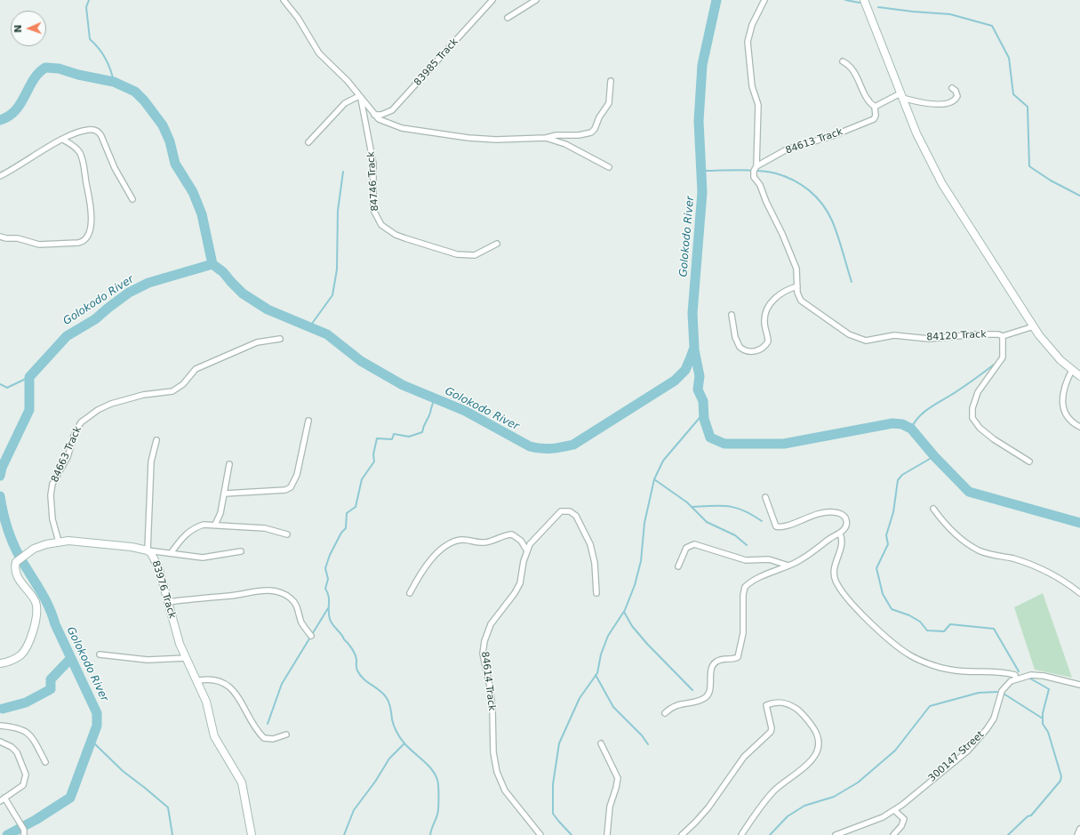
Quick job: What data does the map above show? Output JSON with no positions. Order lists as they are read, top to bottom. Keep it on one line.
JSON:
{"streets":{"street":["83985 Track","84613 Track","84746 Track","84120 Track","84663 Track","83976 Track","84614 Track","300147 Street"]},"crossings":[["84613 Track","84120 Track"],["84663 Track","83976 Track"]],"water":["Golokodo River"],"north":"left"}
